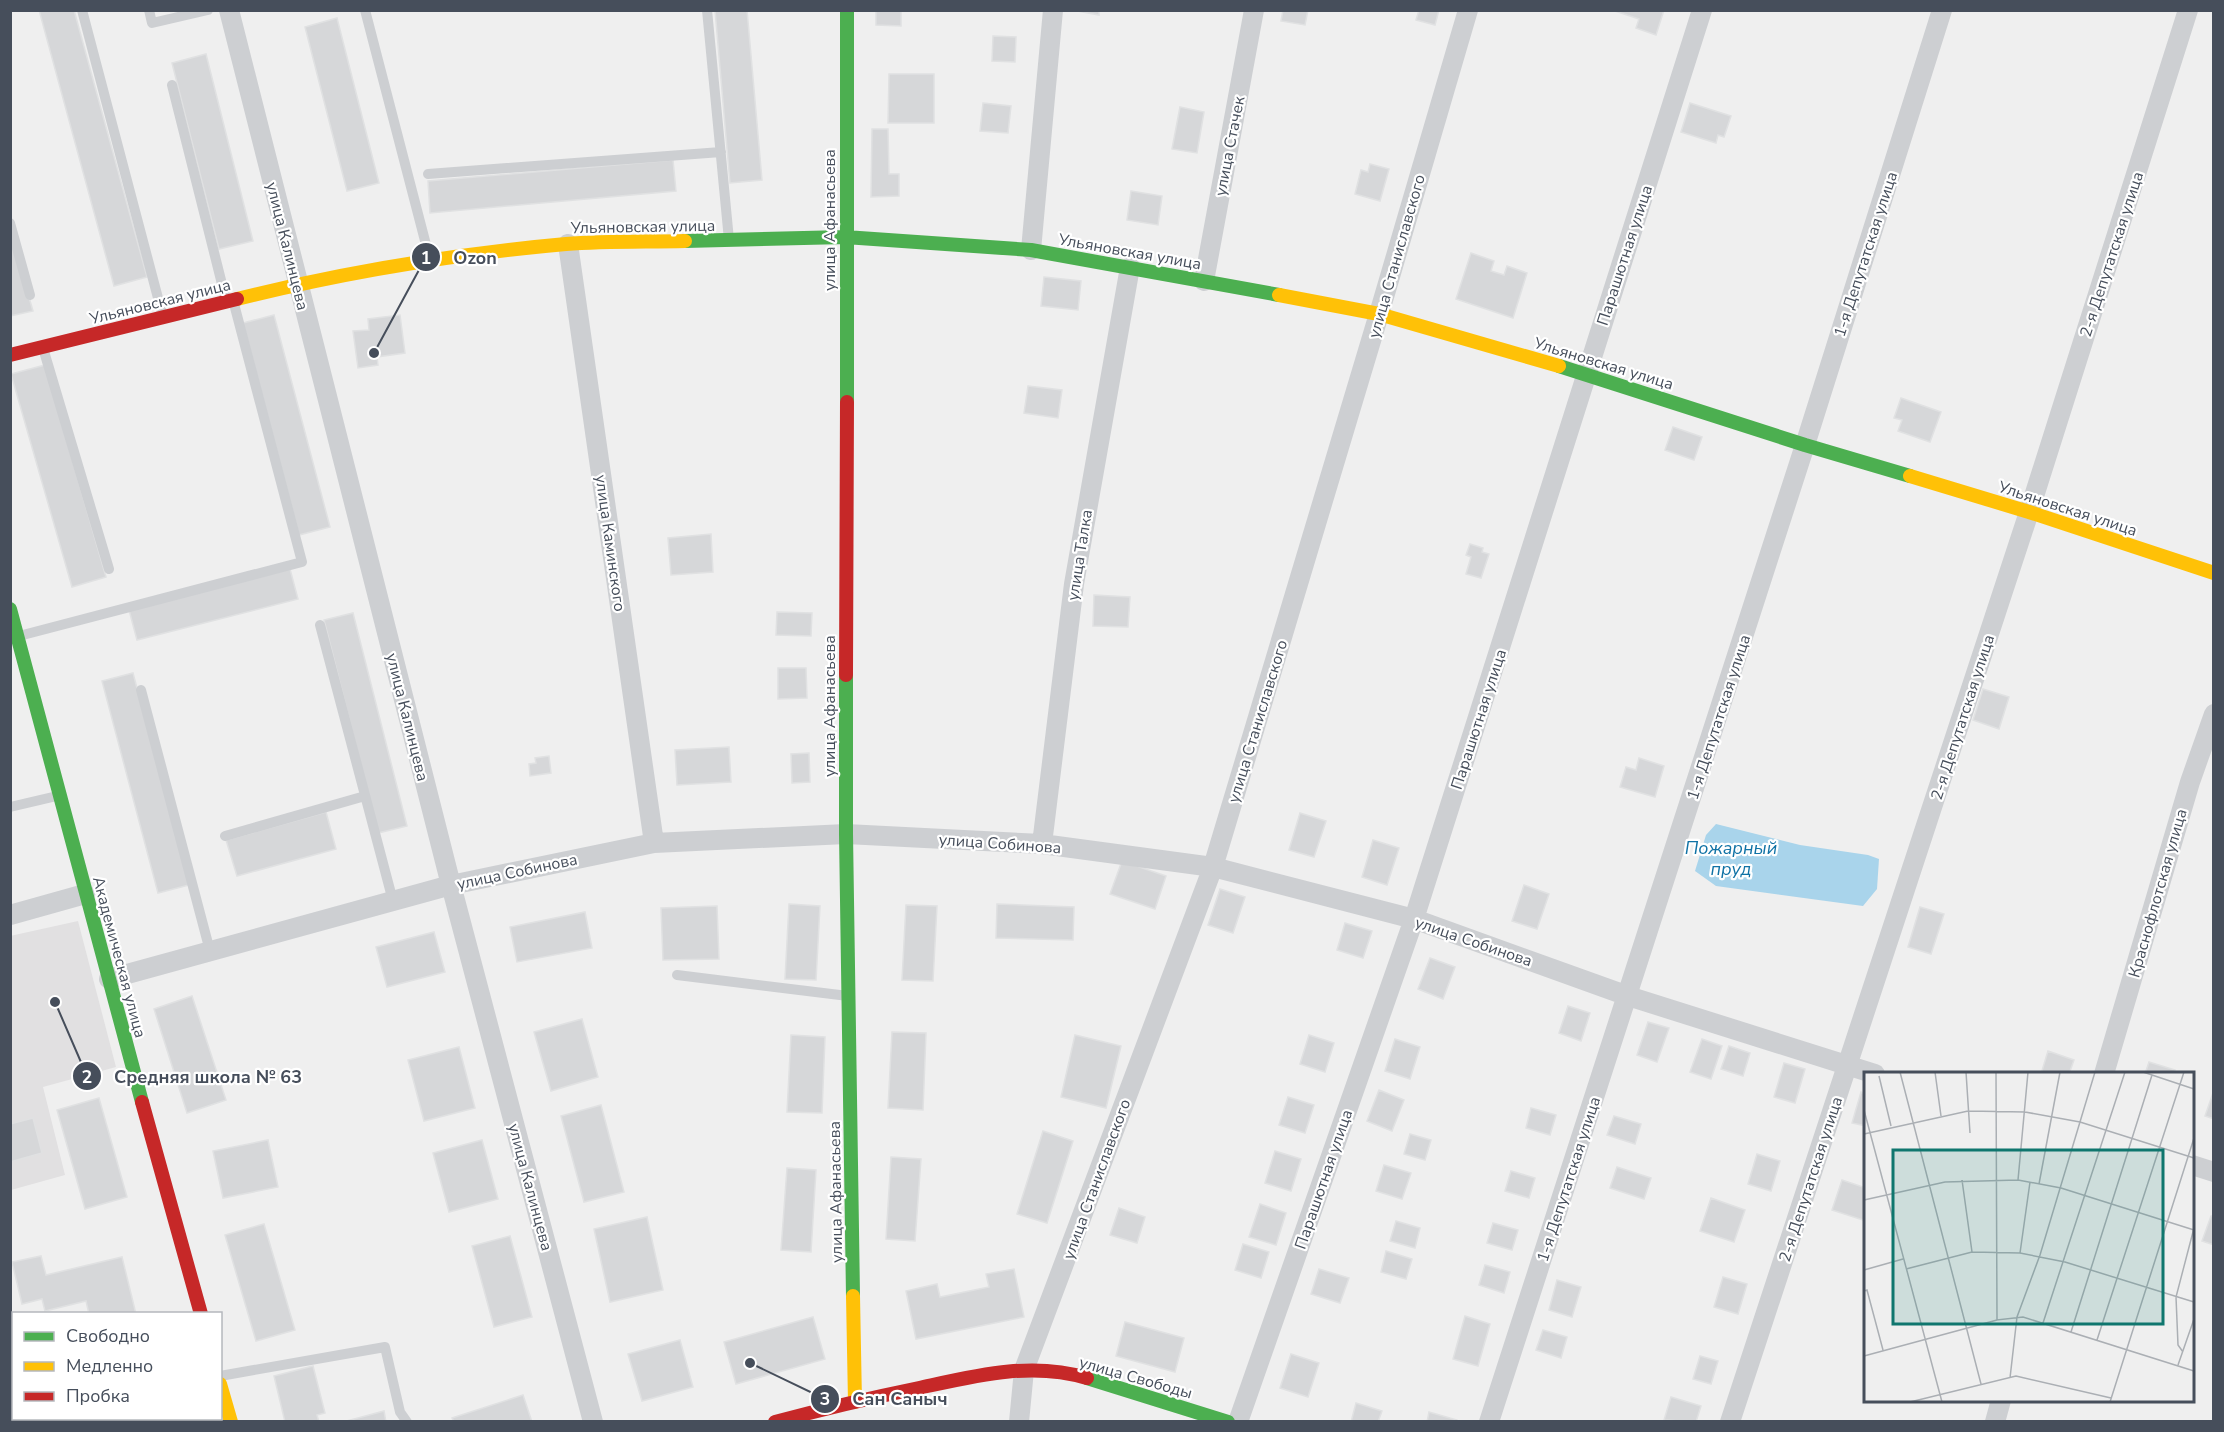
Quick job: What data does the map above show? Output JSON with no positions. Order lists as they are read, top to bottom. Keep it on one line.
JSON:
{"streets":{"street":["улица Стачек","улица Афанасьева","Ульяновская улица","улица Калинцева","1-я Депутатская улица","2-я Депутатская улица","Парашютная улица","улица Станиславского","улица Каминского","улица Талка","улица Собинова","Краснофлотская улица","Академическая улица","улица Свободы"]},"crossings":[["улица Стачек","Ульяновская улица"],["улица Афанасьева","Ульяновская улица"],["улица Афанасьева","улица Собинова"],["улица Афанасьева","улица Свободы"],["Ульяновская улица","улица Калинцева"],["Ульяновская улица","1-я Депутатская улица"],["Ульяновская улица","2-я Депутатская улица"],["Ульяновская улица","Парашютная улица"],["Ульяновская улица","улица Станиславского"],["Ульяновская улица","улица Каминского"],["Ульяновская улица","улица Талка"],["улица Калинцева","улица Собинова"],["1-я Депутатская улица","улица Собинова"],["2-я Депутатская улица","улица Собинова"],["Парашютная улица","улица Собинова"],["улица Станиславского","улица Собинова"],["улица Станиславского","улица Свободы"],["улица Каминского","улица Собинова"],["улица Талка","улица Собинова"],["улица Собинова","Академическая улица"]],"water":["Пожарный пруд"],"places":["Ozon","Средняя школа № 63","Сан Саныч"],"legend":["Свободно","Медленно","Пробка"]}
